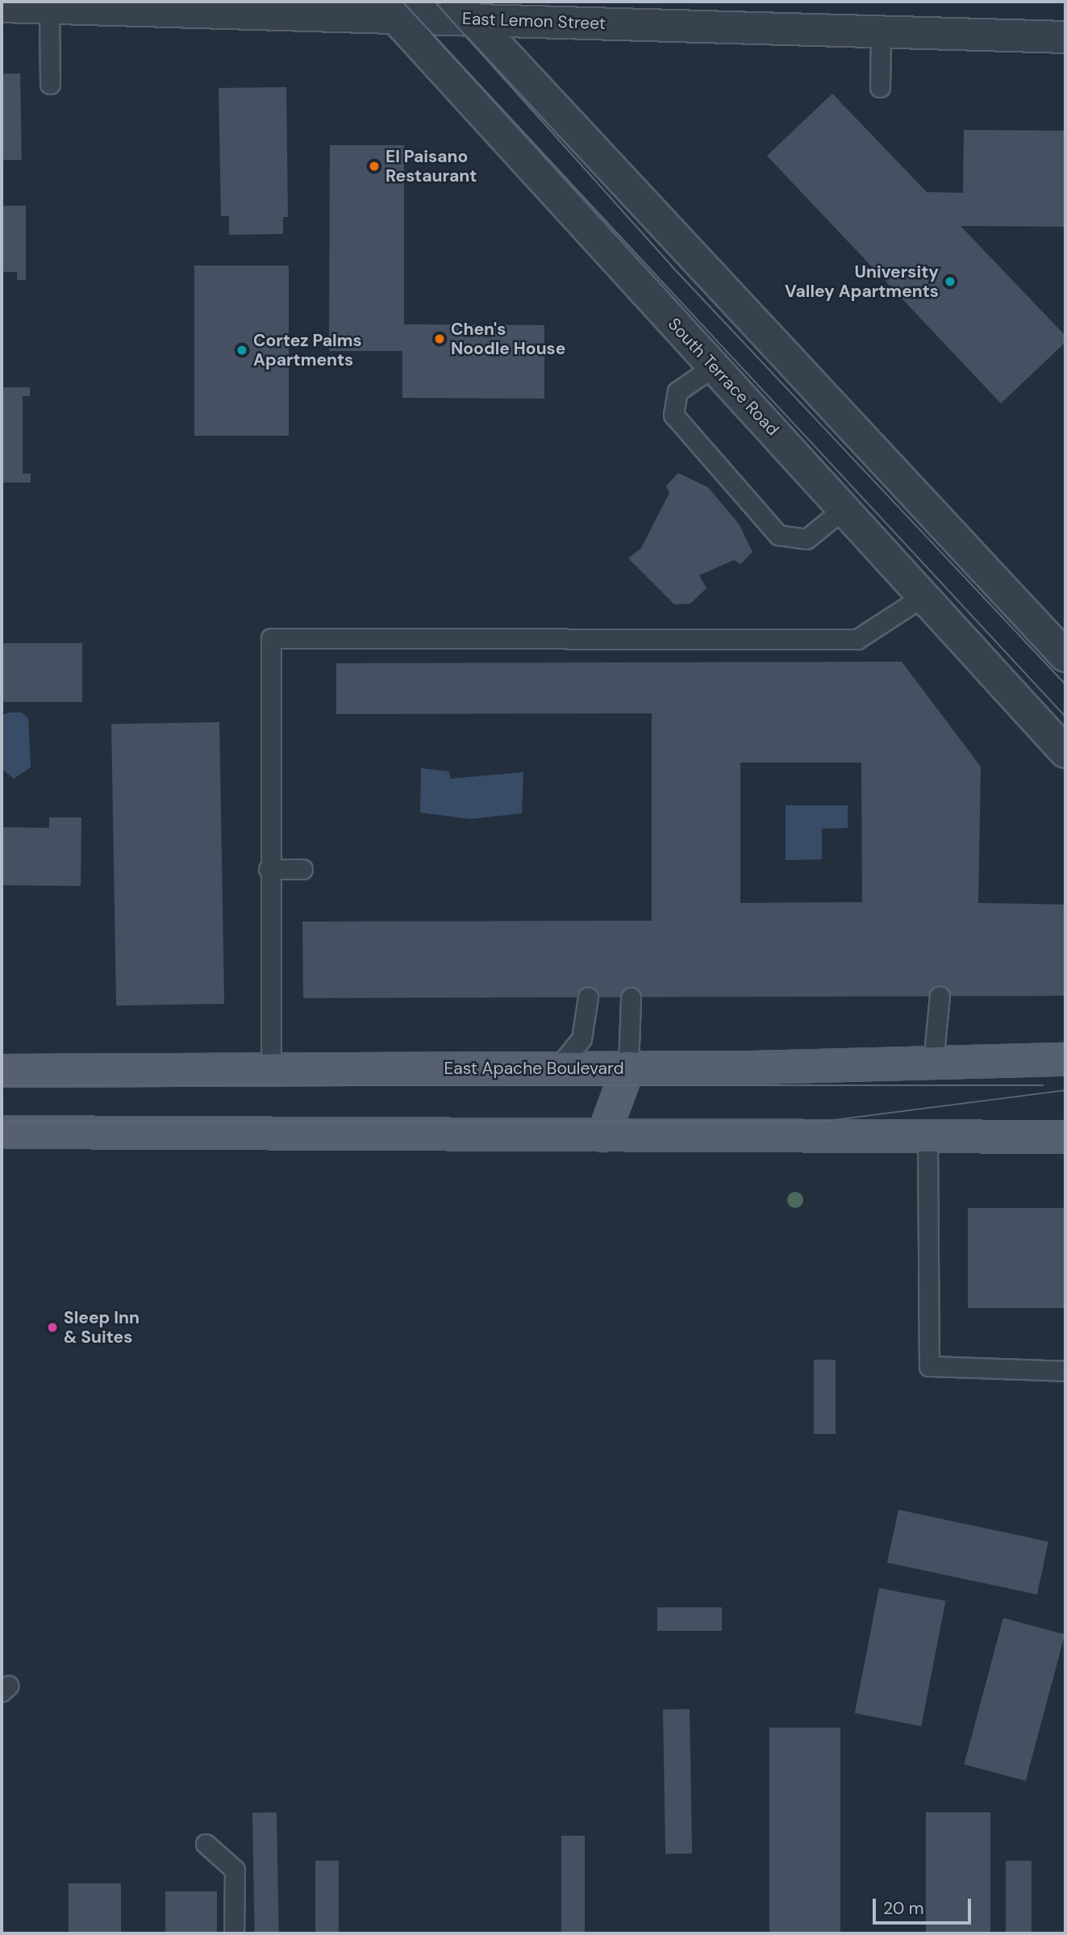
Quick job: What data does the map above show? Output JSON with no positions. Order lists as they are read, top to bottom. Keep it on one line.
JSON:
{"streets":{"main road":["East Apache Boulevard"],"street":["East Lemon Street","South Terrace Road"]},"crossings":[["East Lemon Street","South Terrace Road"]],"places":["El Paisano Restaurant","University Valley Apartments","Chen's Noodle House","Cortez Palms Apartments","Sleep Inn & Suites"],"scale_bar":"20 m"}
